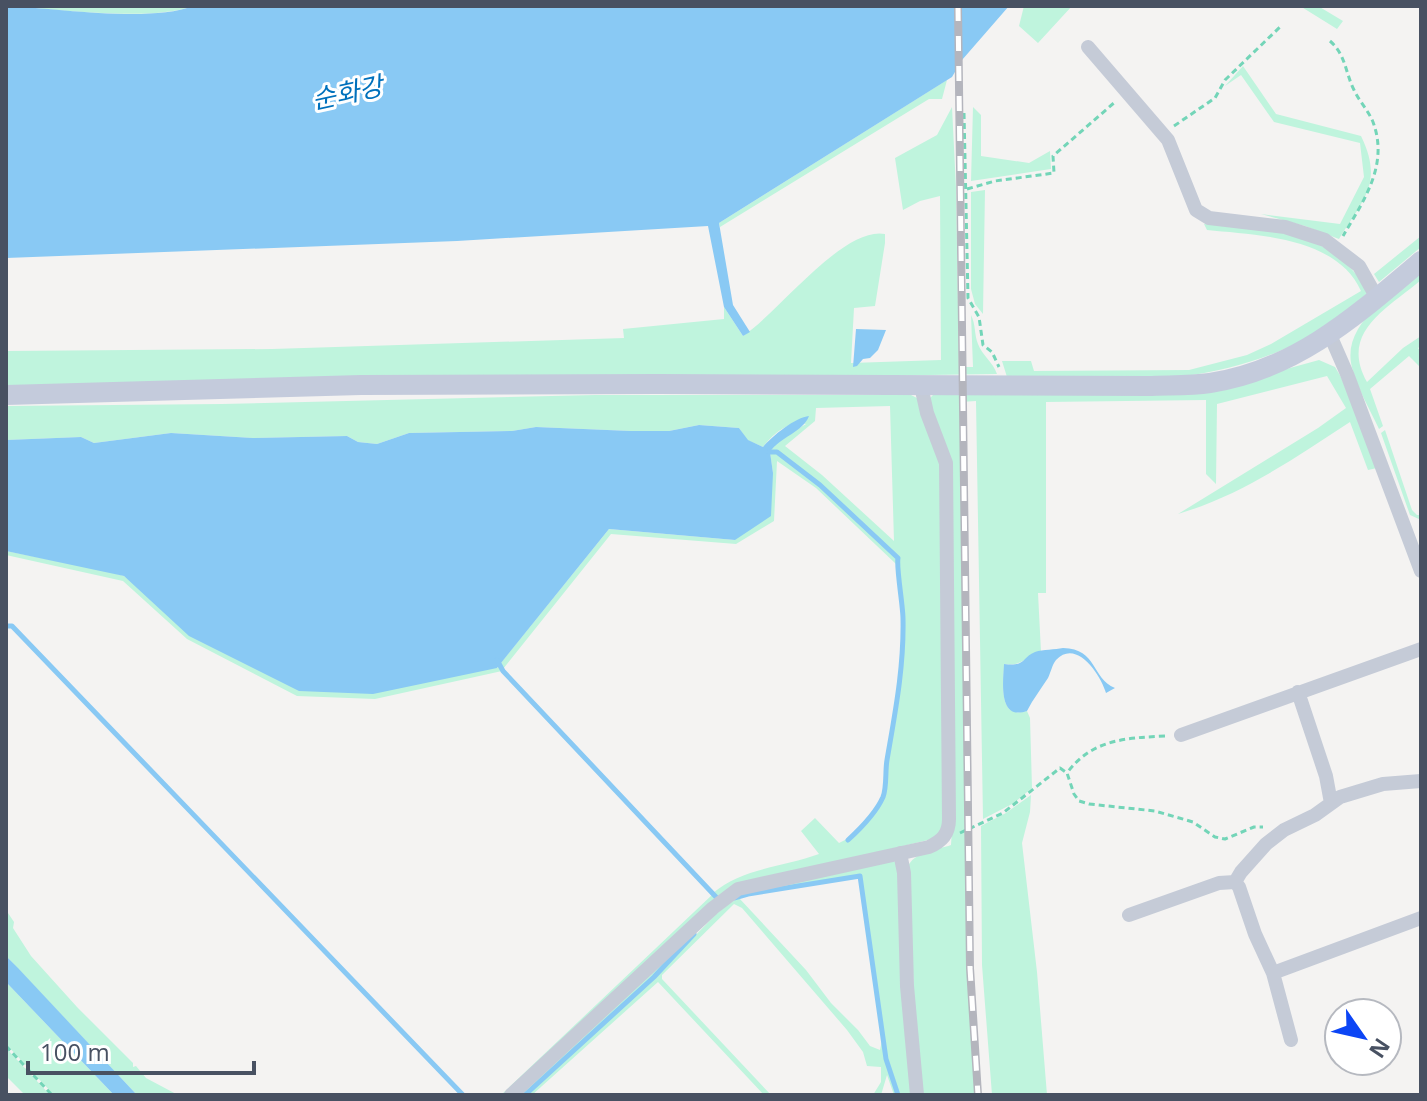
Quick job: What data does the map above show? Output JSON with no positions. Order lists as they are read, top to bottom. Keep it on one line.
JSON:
{"water":["순화강"],"scale_bar":"100 m","north":"bottom right"}
